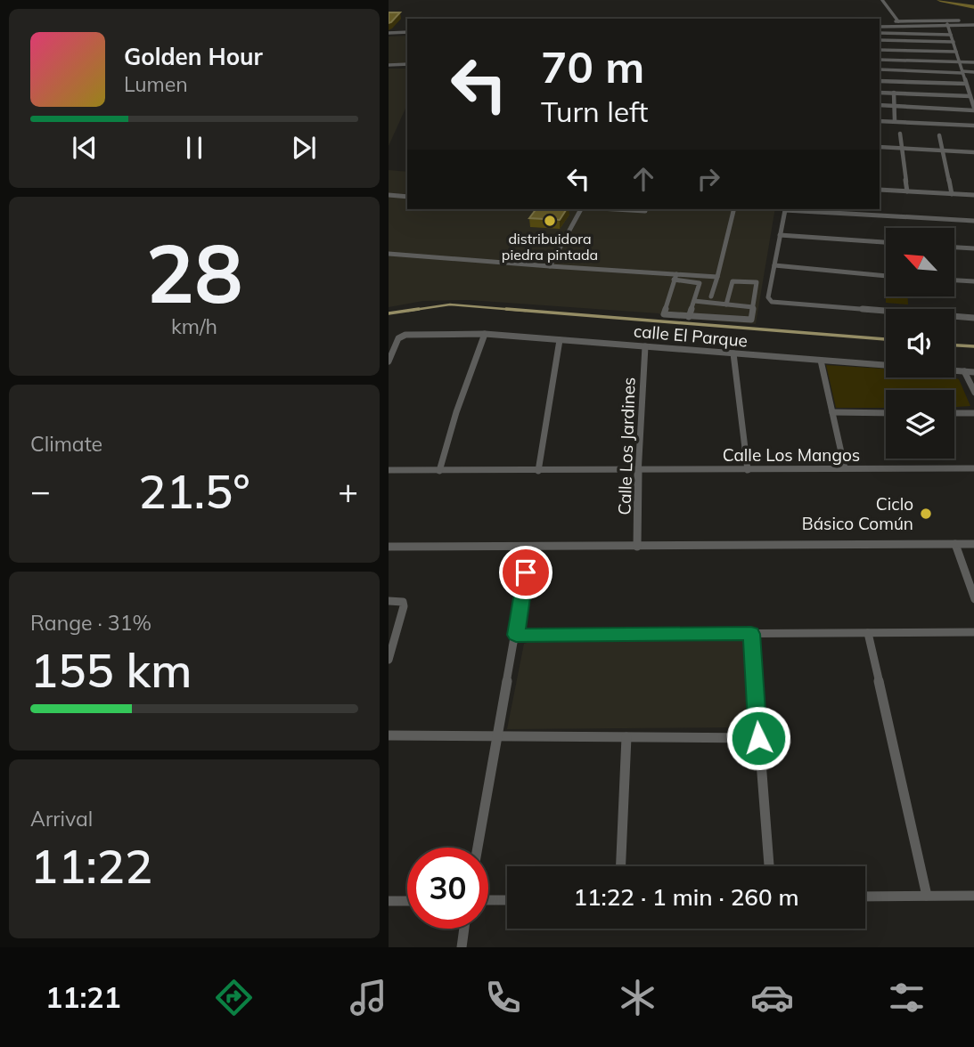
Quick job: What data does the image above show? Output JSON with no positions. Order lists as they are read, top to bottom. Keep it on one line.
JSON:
{"streets":{"street":["calle El Parque","Calle Los Jardines","Calle Los Mangos"]},"crossings":[["calle El Parque","Calle Los Jardines"],["Calle Los Jardines","Calle Los Mangos"]],"places":["distribuidora piedra pintada","Ciclo Básico Común"],"north":"top left","page":{"turn":["70 m","Turn left"],"song":["Golden Hour","Lumen"],"tile":[["28","km/h"],"Climate",["Range · 31%","155 km"],["Arrival","11:22"]],"heat":["−","21.5°","+"],"limit":"30","trip":"11:22 · 1 min · 260 m","tabs":"11:21"}}
